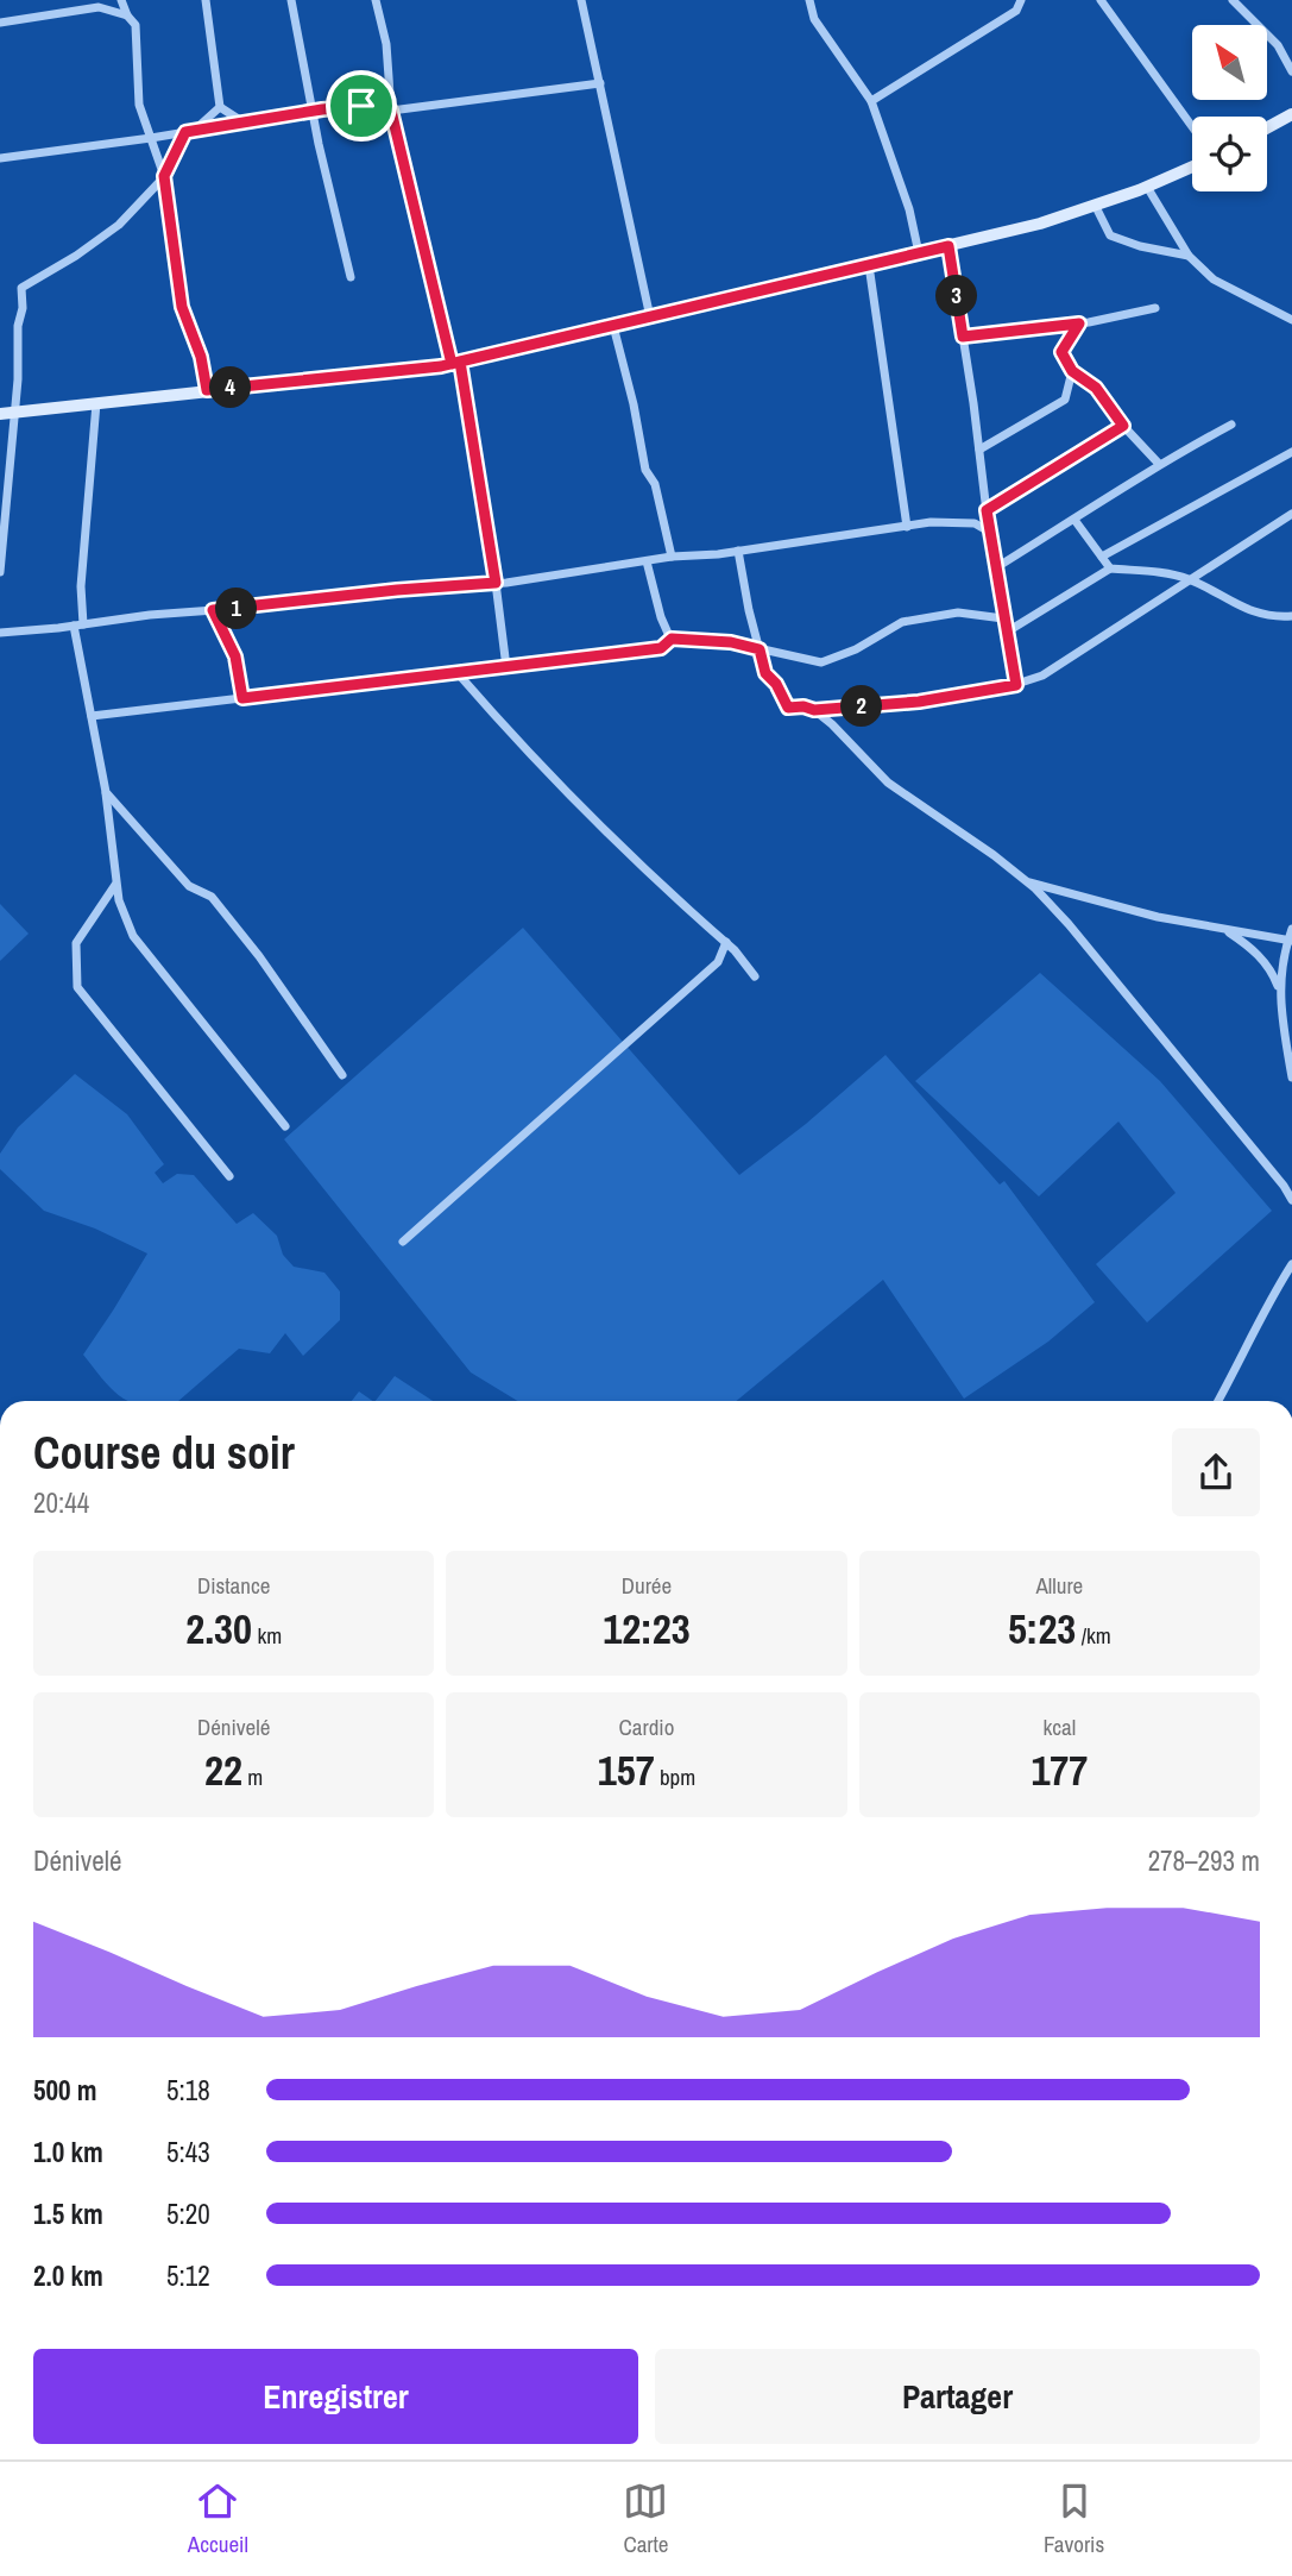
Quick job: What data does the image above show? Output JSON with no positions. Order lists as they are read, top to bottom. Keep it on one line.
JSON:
{"north":"top left","page":{"pins":["3","4","1","2"],"heading":["Course du soir","20:44"],"stats":[["Distance","2.30 km"],["Durée","12:23"],["Allure","5:23 /km"],["Dénivelé","22 m"],["Cardio","157 bpm"],["kcal","177"]],"chart":["Dénivelé","278–293 m"],"list":[{"name":"500 m","note":"5:18"},{"name":"1.0 km","note":"5:43"},{"name":"1.5 km","note":"5:20"},{"name":"2.0 km","note":"5:12"}],"buttons":["Enregistrer","Partager"],"tabs":["Accueil","Carte","Favoris"]}}
